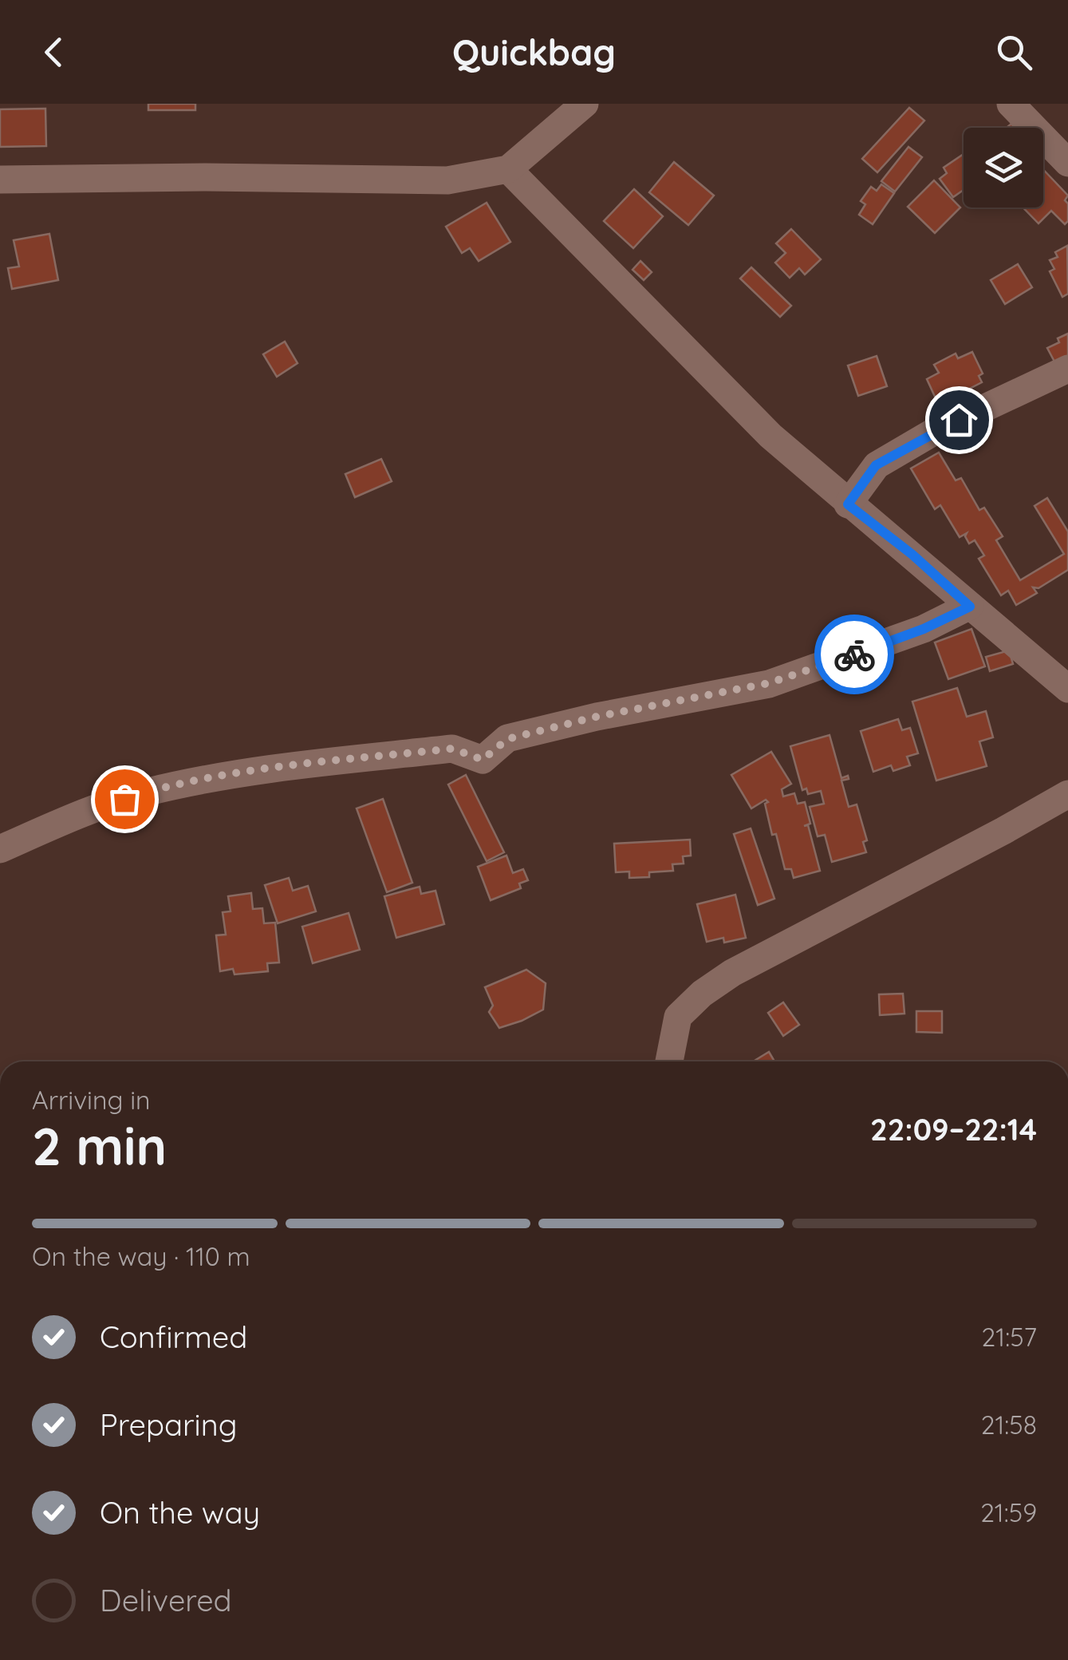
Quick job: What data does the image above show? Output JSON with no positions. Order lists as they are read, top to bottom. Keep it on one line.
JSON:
{"page":{"header":"Quickbag","heading":["2 min","Arriving in","22:09–22:14"],"bar":"On the way · 110 m","list":[["Confirmed","21:57"],["Preparing","21:58"],["On the way","21:59"],"Delivered"]}}
